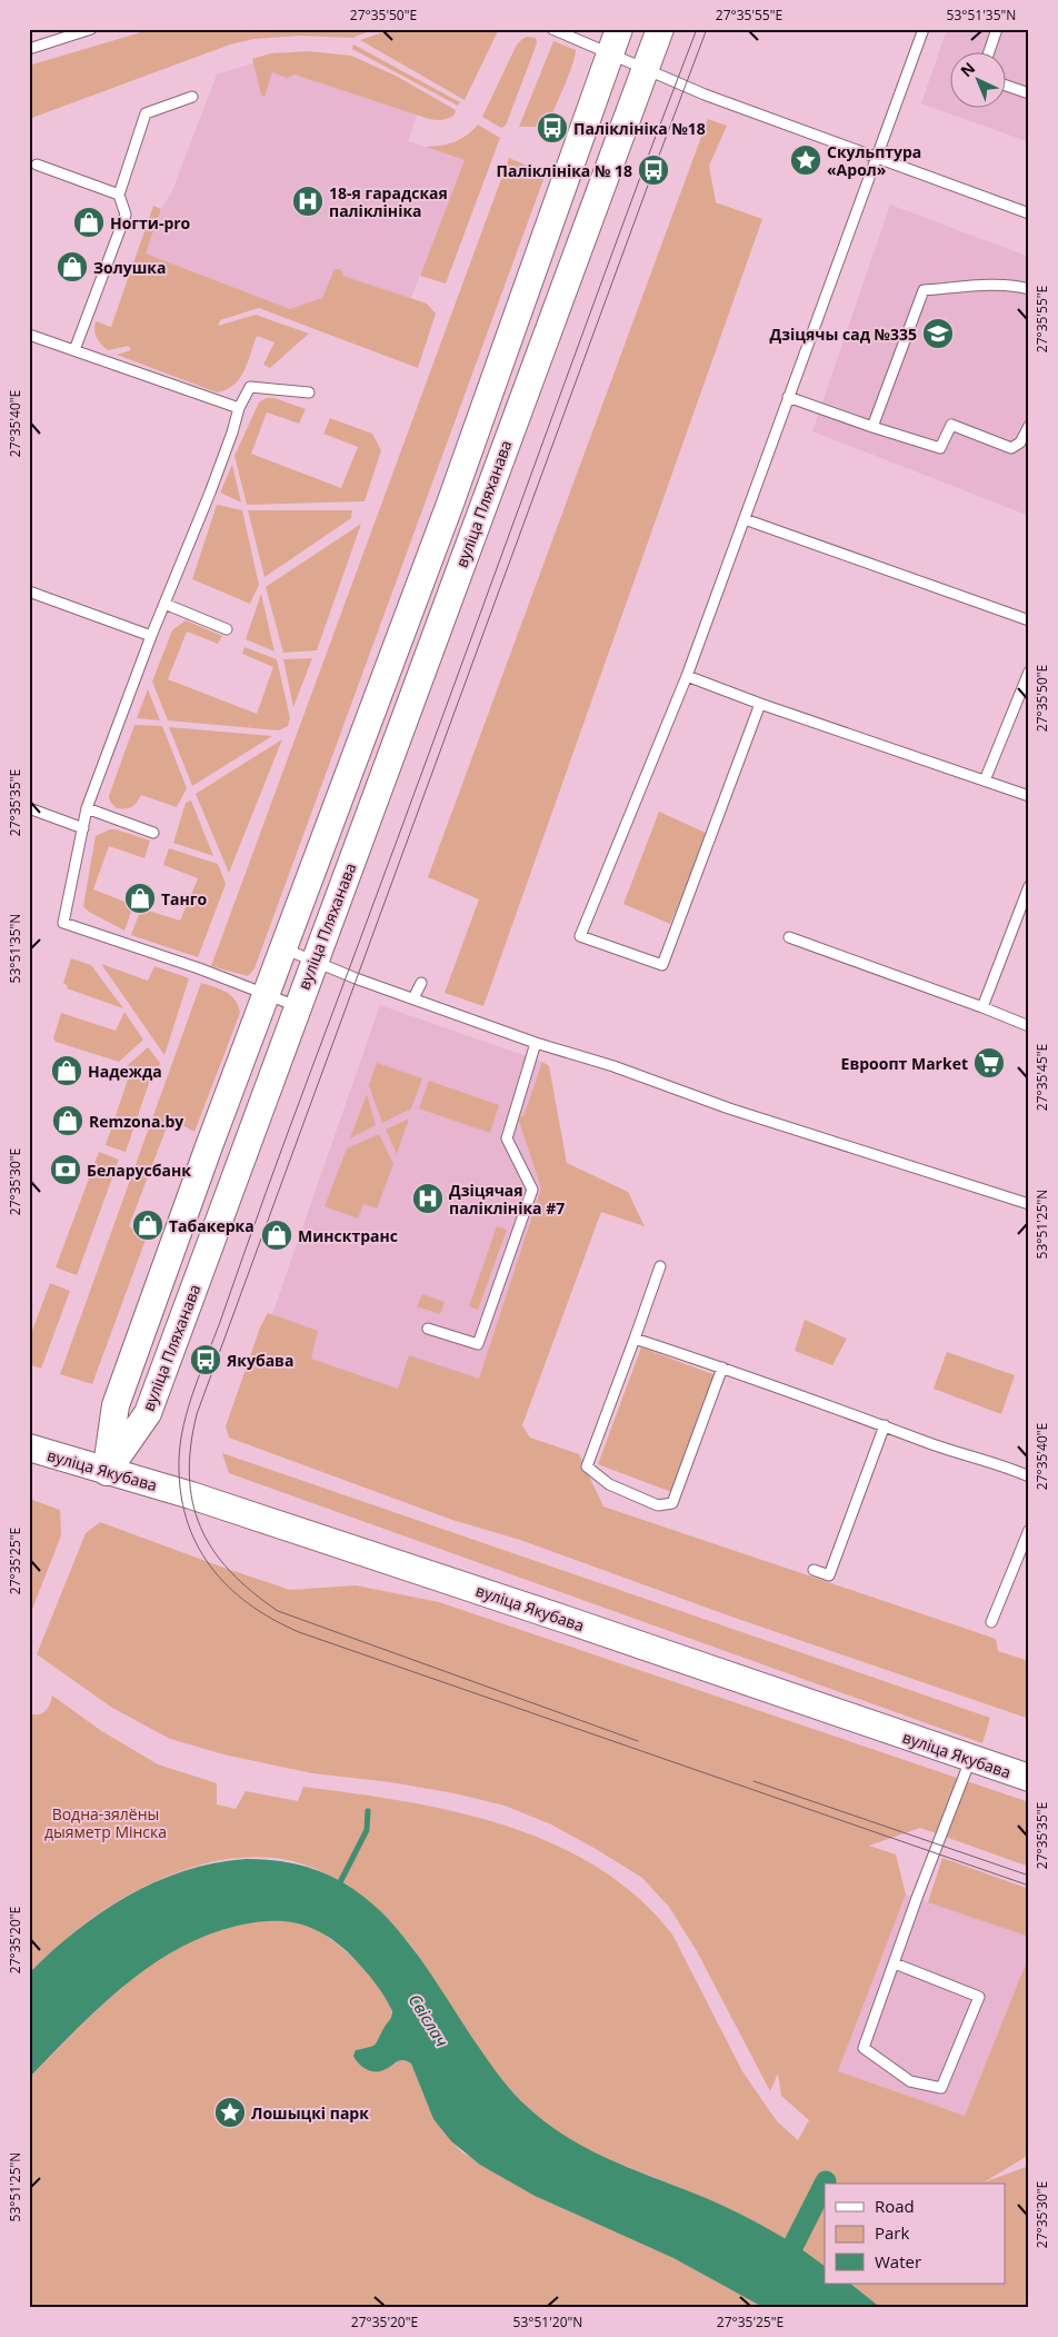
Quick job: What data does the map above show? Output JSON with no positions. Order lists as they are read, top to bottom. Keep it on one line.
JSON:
{"streets":{"main road":["вуліца Пляханава","вуліца Якубава"]},"crossings":[["вуліца Пляханава","вуліца Якубава"]],"water":["Свіслач"],"parks":["Водна-зялёны дыяметр Мінска"],"places":{"bus stop":["Паліклініка №18","Паліклініка № 18","Якубава"],"place":["Скульптура «Арол»","Лошыцкі парк"],"hospital":["18-я гарадская паліклініка","Дзіцячая паліклініка #7"],"shop":["Ногти-pro","Золушка","Танго","Надежда","Remzona.by","Табакерка","Минсктранс"],"school or university":["Дзіцячы сад №335"],"supermarket":["Евроопт Market"],"bank":["Беларусбанк"]},"legend":["Road","Park","Water"],"north":"top left","coordinates":["27°35'50\"E","27°35'55\"E","53°51'35\"N","27°35'40\"E","27°35'35\"E","27°35'45\"E","27°35'30\"E","53°51'25\"N","27°35'25\"E","27°35'20\"E","53°51'20\"N"]}
